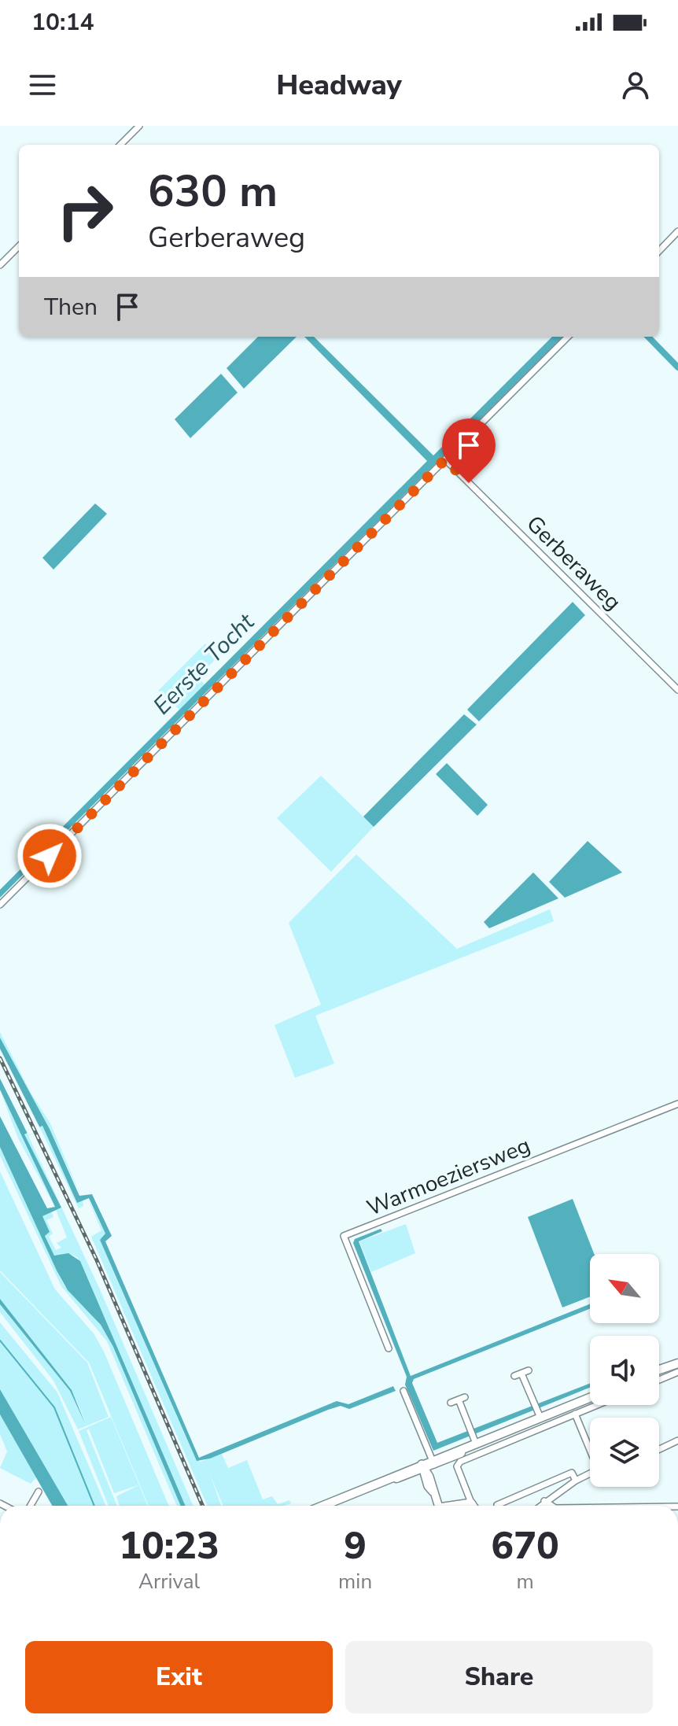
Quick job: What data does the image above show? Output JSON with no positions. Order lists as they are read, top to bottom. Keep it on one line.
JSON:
{"streets":{"street":["Gerberaweg","Warmoeziersweg"]},"water":["Eerste Tocht"],"north":"top left","page":{"status":"10:14","header":"Headway","turn":["630 m","Gerberaweg"],"then":"Then","eta":["10:23","Arrival","9","min","670","m"],"buttons":["Exit","Share"]}}
